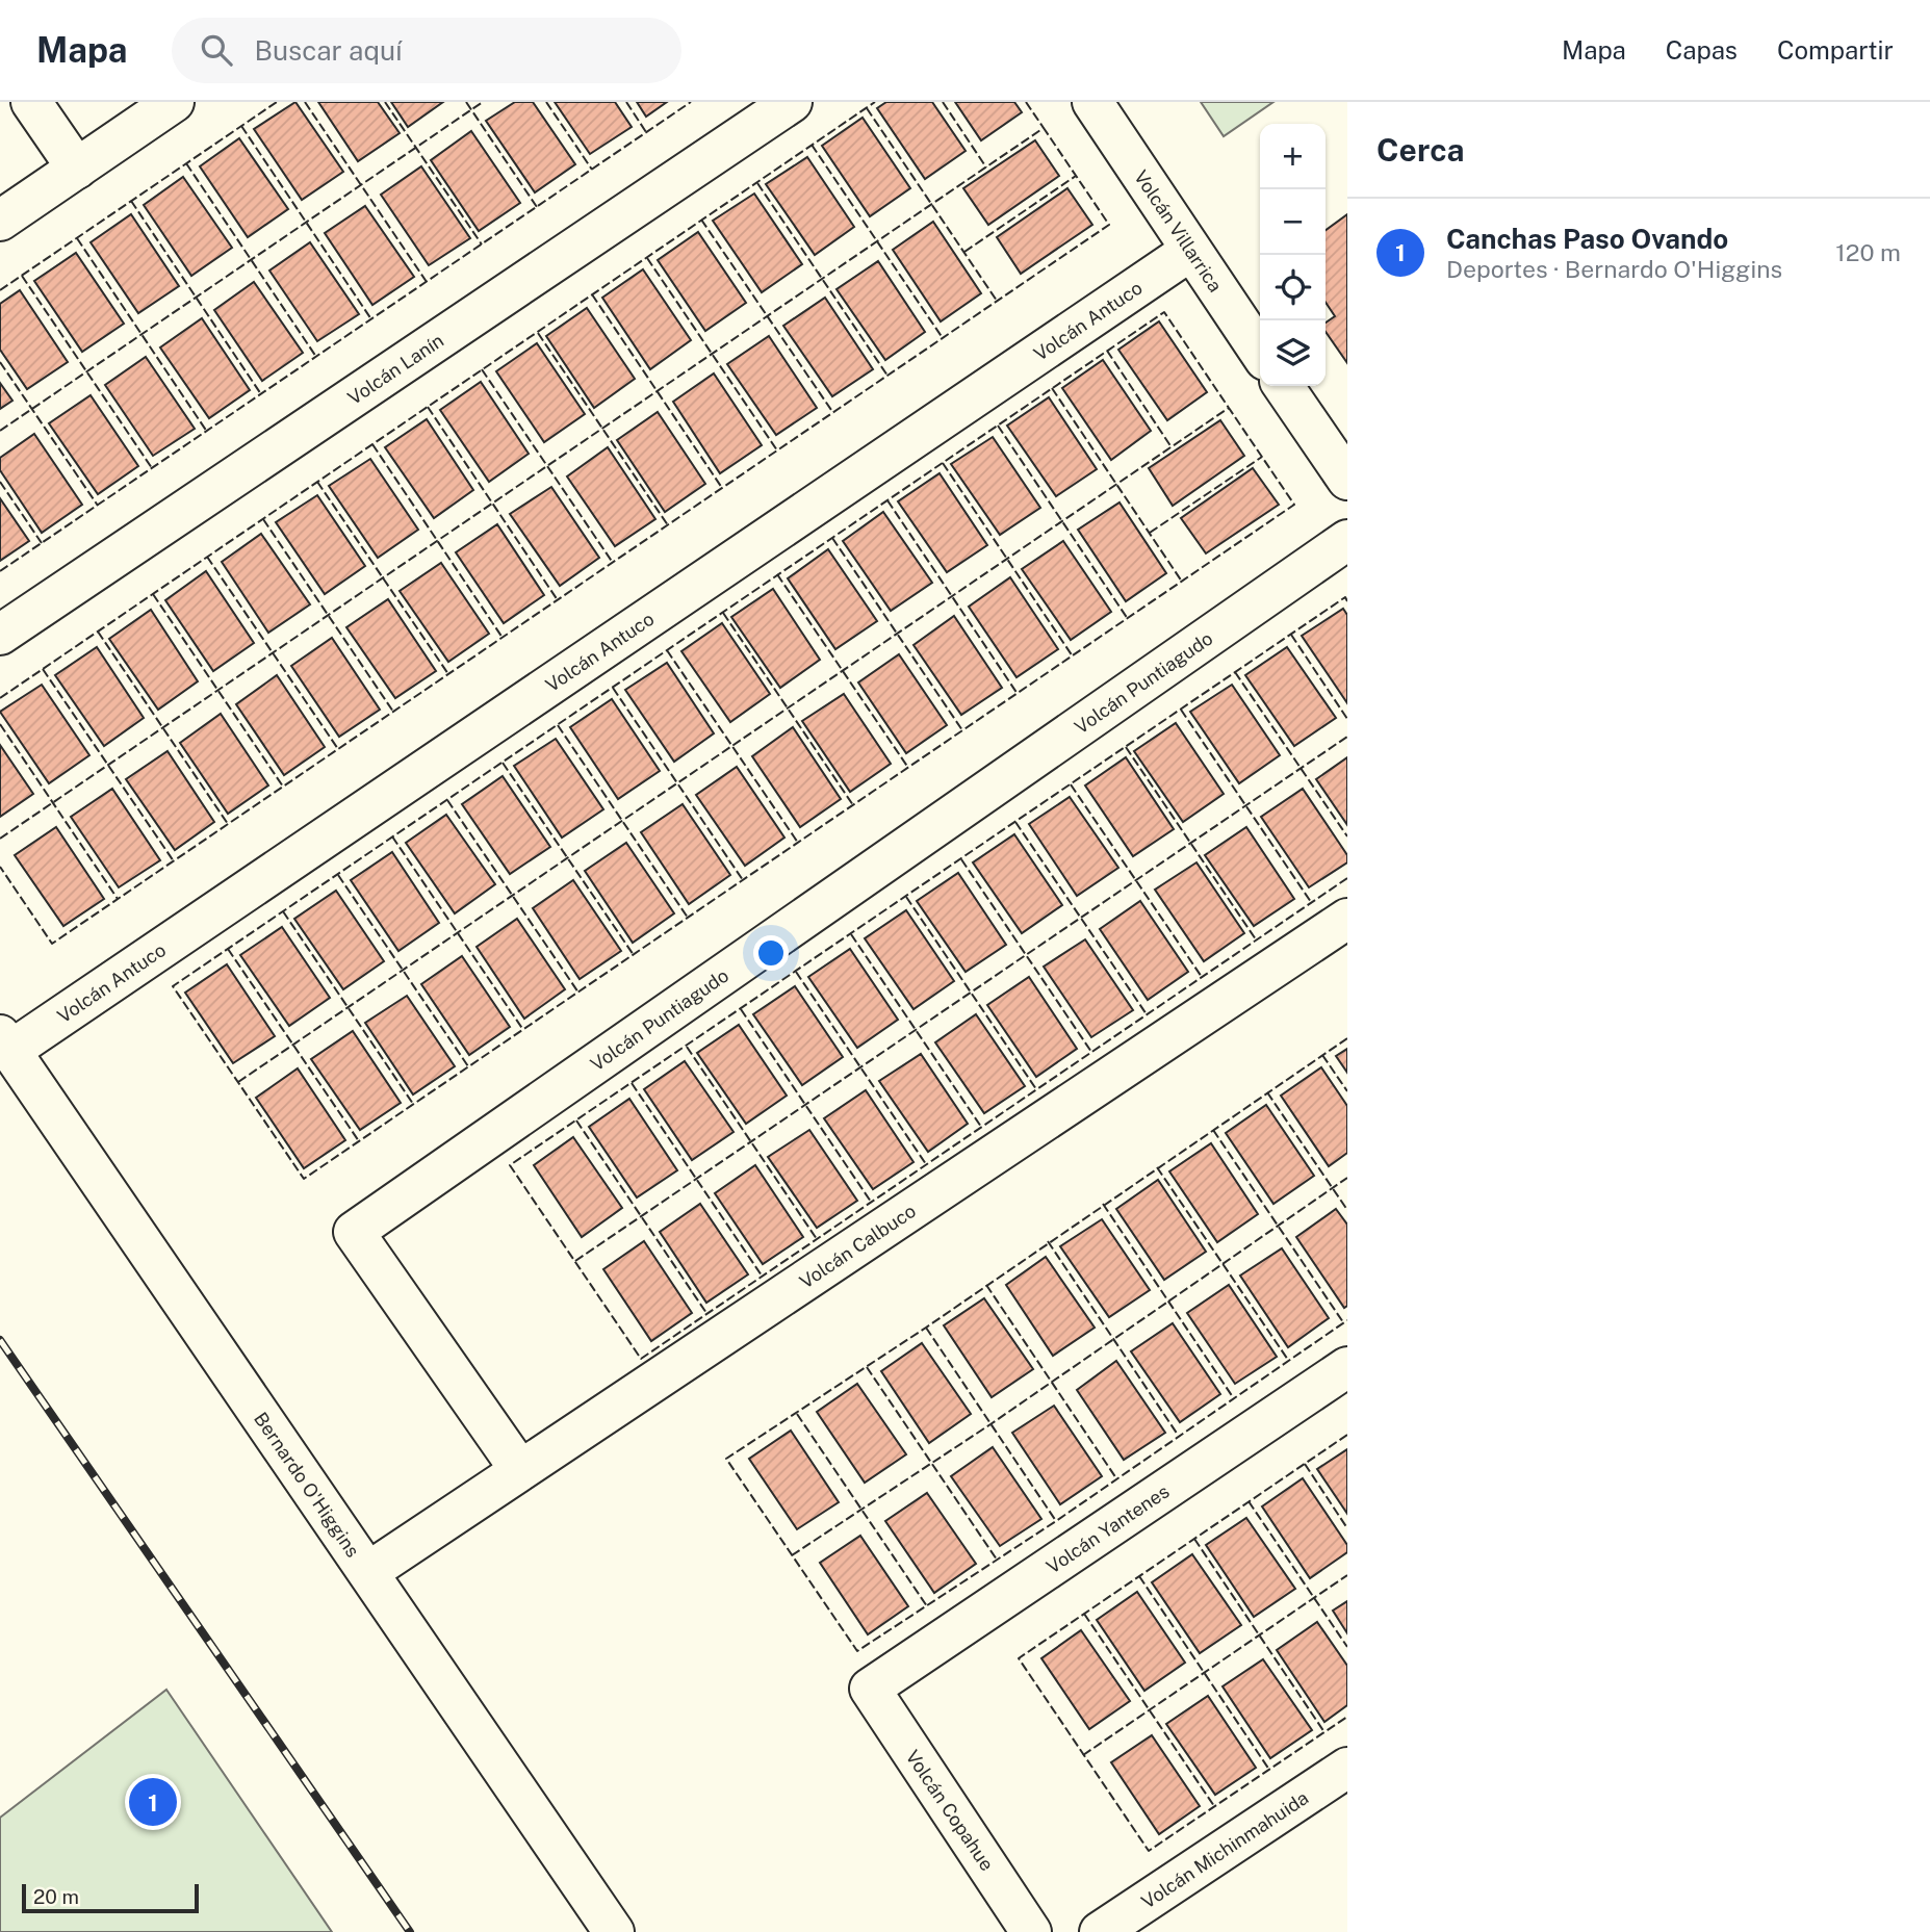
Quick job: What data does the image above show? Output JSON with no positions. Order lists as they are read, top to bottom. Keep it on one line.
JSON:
{"streets":{"street":["Volcán Villarrica","Volcán Antuco","Volcán Lanín","Volcán Puntiagudo","Volcán Calbuco","Bernardo O'Higgins","Volcán Yantenes","Volcán Copahue","Volcán Michinmahuida"]},"crossings":[["Volcán Villarrica","Volcán Antuco"],["Volcán Antuco","Bernardo O'Higgins"],["Volcán Puntiagudo","Volcán Calbuco"],["Volcán Calbuco","Bernardo O'Higgins"],["Volcán Yantenes","Volcán Copahue"]],"scale_bar":"20 m","page":{"header":"Mapa","search":"Buscar aquí","nav":["Mapa","Capas","Compartir"],"heading":"Cerca","map_buttons":["+","−"],"list":[{"mark":"1","name":"Canchas Paso Ovando","note":"Deportes · Bernardo O'Higgins","value":"120 m"}],"pins":"1","scale":"20 m"}}
